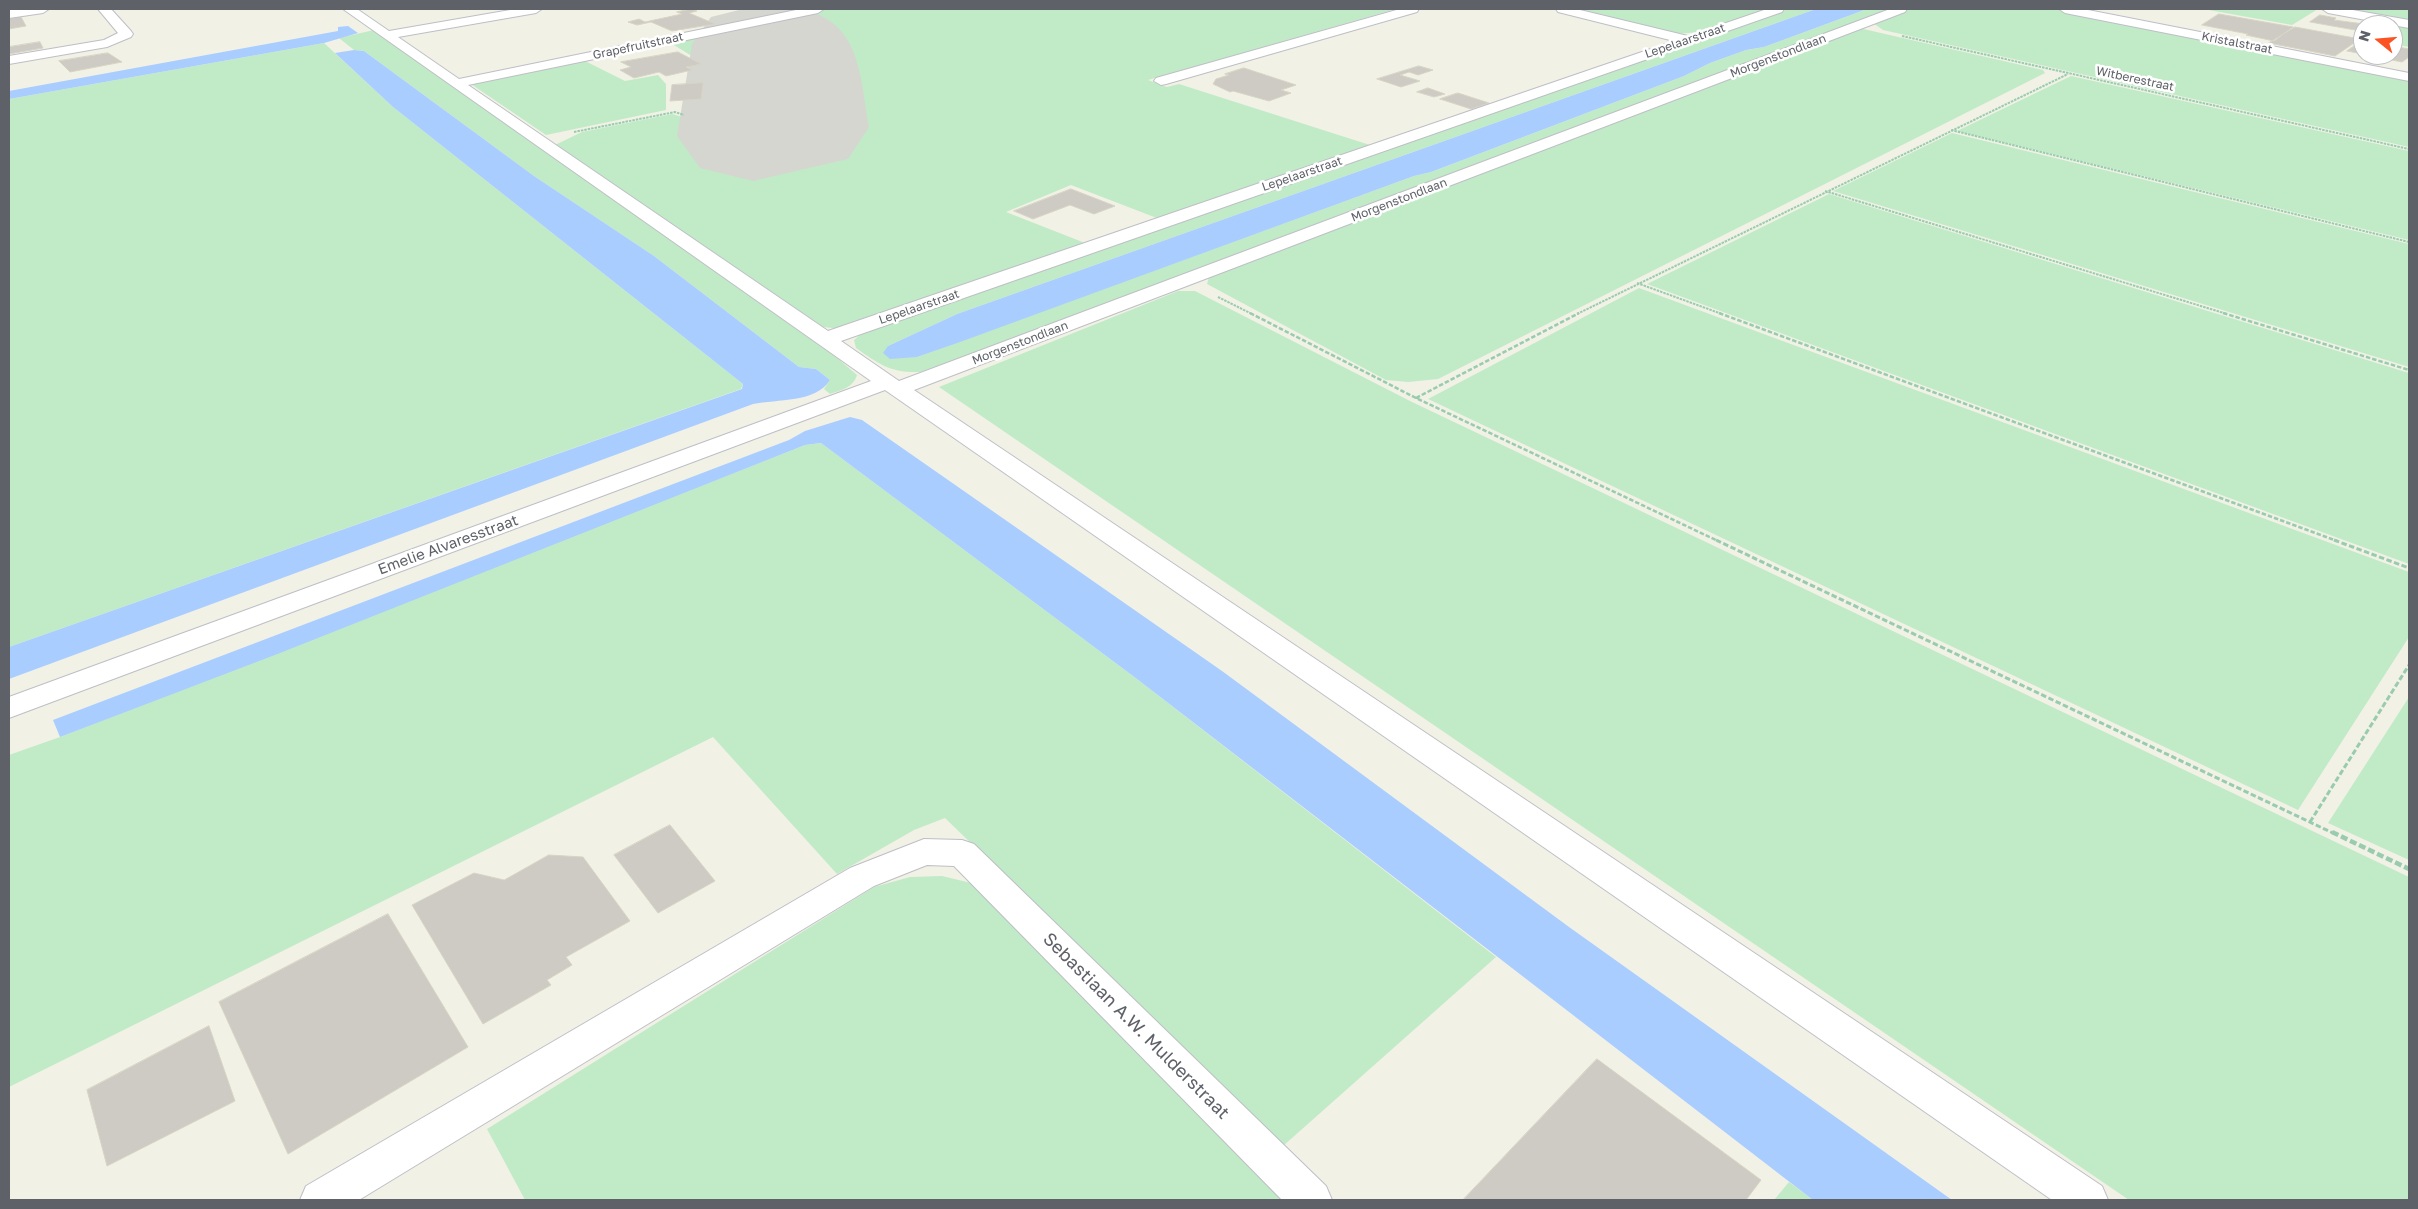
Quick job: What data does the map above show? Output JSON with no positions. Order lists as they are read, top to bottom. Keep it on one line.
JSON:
{"streets":{"street":["Lepelaarstraat","Kristalstraat","Grapefruitstraat","Morgenstondlaan","Emelie Alvaresstraat","Sebastiaan A.W. Mulderstraat"],"path":["Witberestraat"]},"crossings":[["Morgenstondlaan","Witberestraat"],["Morgenstondlaan","Emelie Alvaresstraat"]],"north":"left"}
